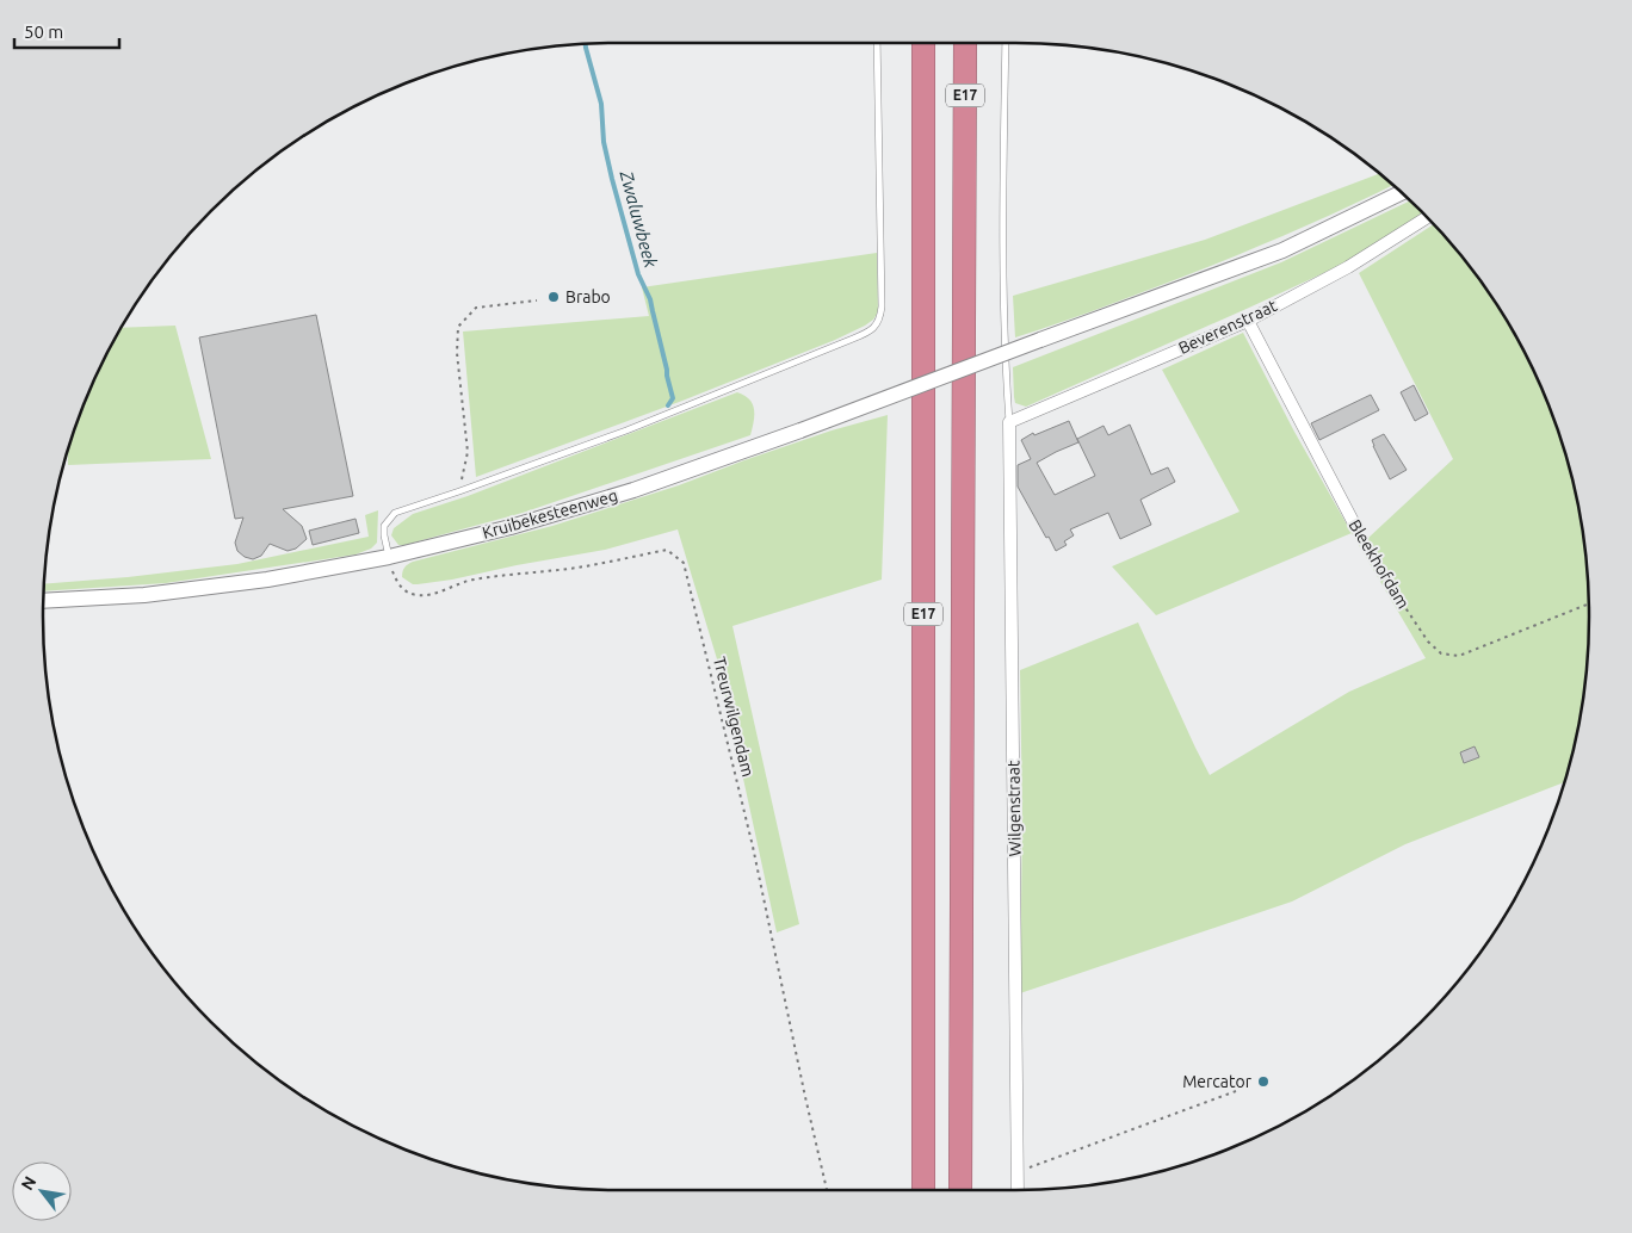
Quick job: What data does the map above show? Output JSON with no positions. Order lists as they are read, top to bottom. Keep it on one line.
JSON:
{"streets":{"highway":["E17"],"street":["Beverenstraat","Kruibekesteenweg","Bleekhofdam","Wilgenstraat"],"path":["Treurwilgendam"]},"crossings":[["Beverenstraat","Bleekhofdam"],["Beverenstraat","Wilgenstraat"],["Kruibekesteenweg","Treurwilgendam"]],"water":["Zwaluwbeek"],"places":["Brabo","Mercator"],"scale_bar":"50 m","north":"top left"}
